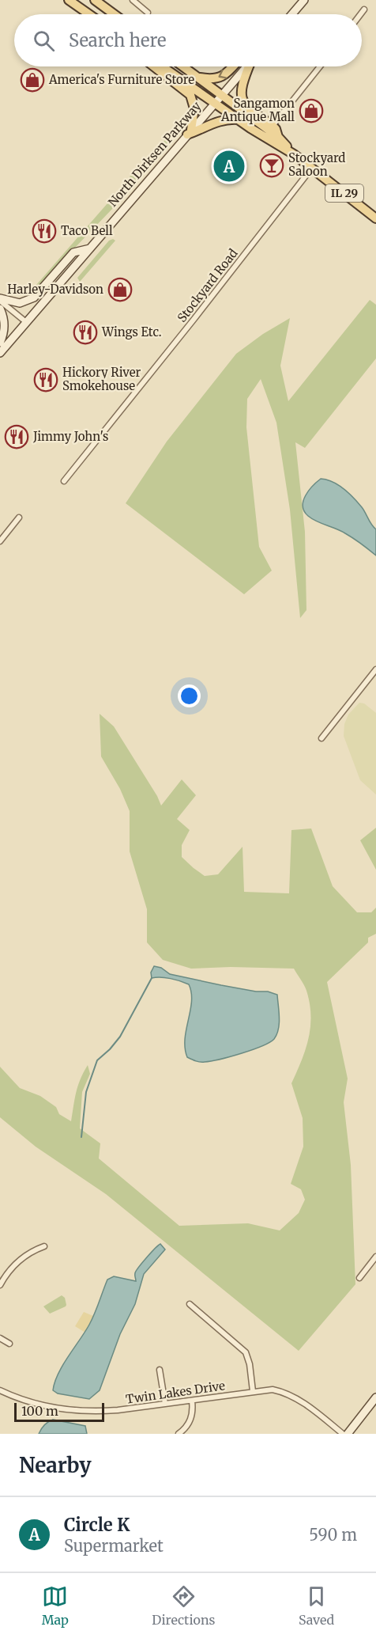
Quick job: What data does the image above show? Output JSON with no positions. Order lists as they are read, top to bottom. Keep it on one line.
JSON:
{"streets":{"main road":["IL 29"],"street":["North Dirksen Parkway","Stockyard Road","Twin Lakes Drive"]},"crossings":[["North Dirksen Parkway","IL 29"],["IL 29","Stockyard Road"]],"places":{"shop":["America's Furniture Store","Sangamon Antique Mall","Harley-Davidson"],"bar":["Stockyard Saloon"],"restaurant":["Taco Bell","Wings Etc.","Hickory River Smokehouse","Jimmy John's"]},"scale_bar":"100 m","page":{"search":"Search here","pins":"A","scale":"100 m","heading":"Nearby","list":[{"mark":"A","name":"Circle K","note":"Supermarket","value":"590 m"}],"nav":["Map","Directions","Saved"]}}
